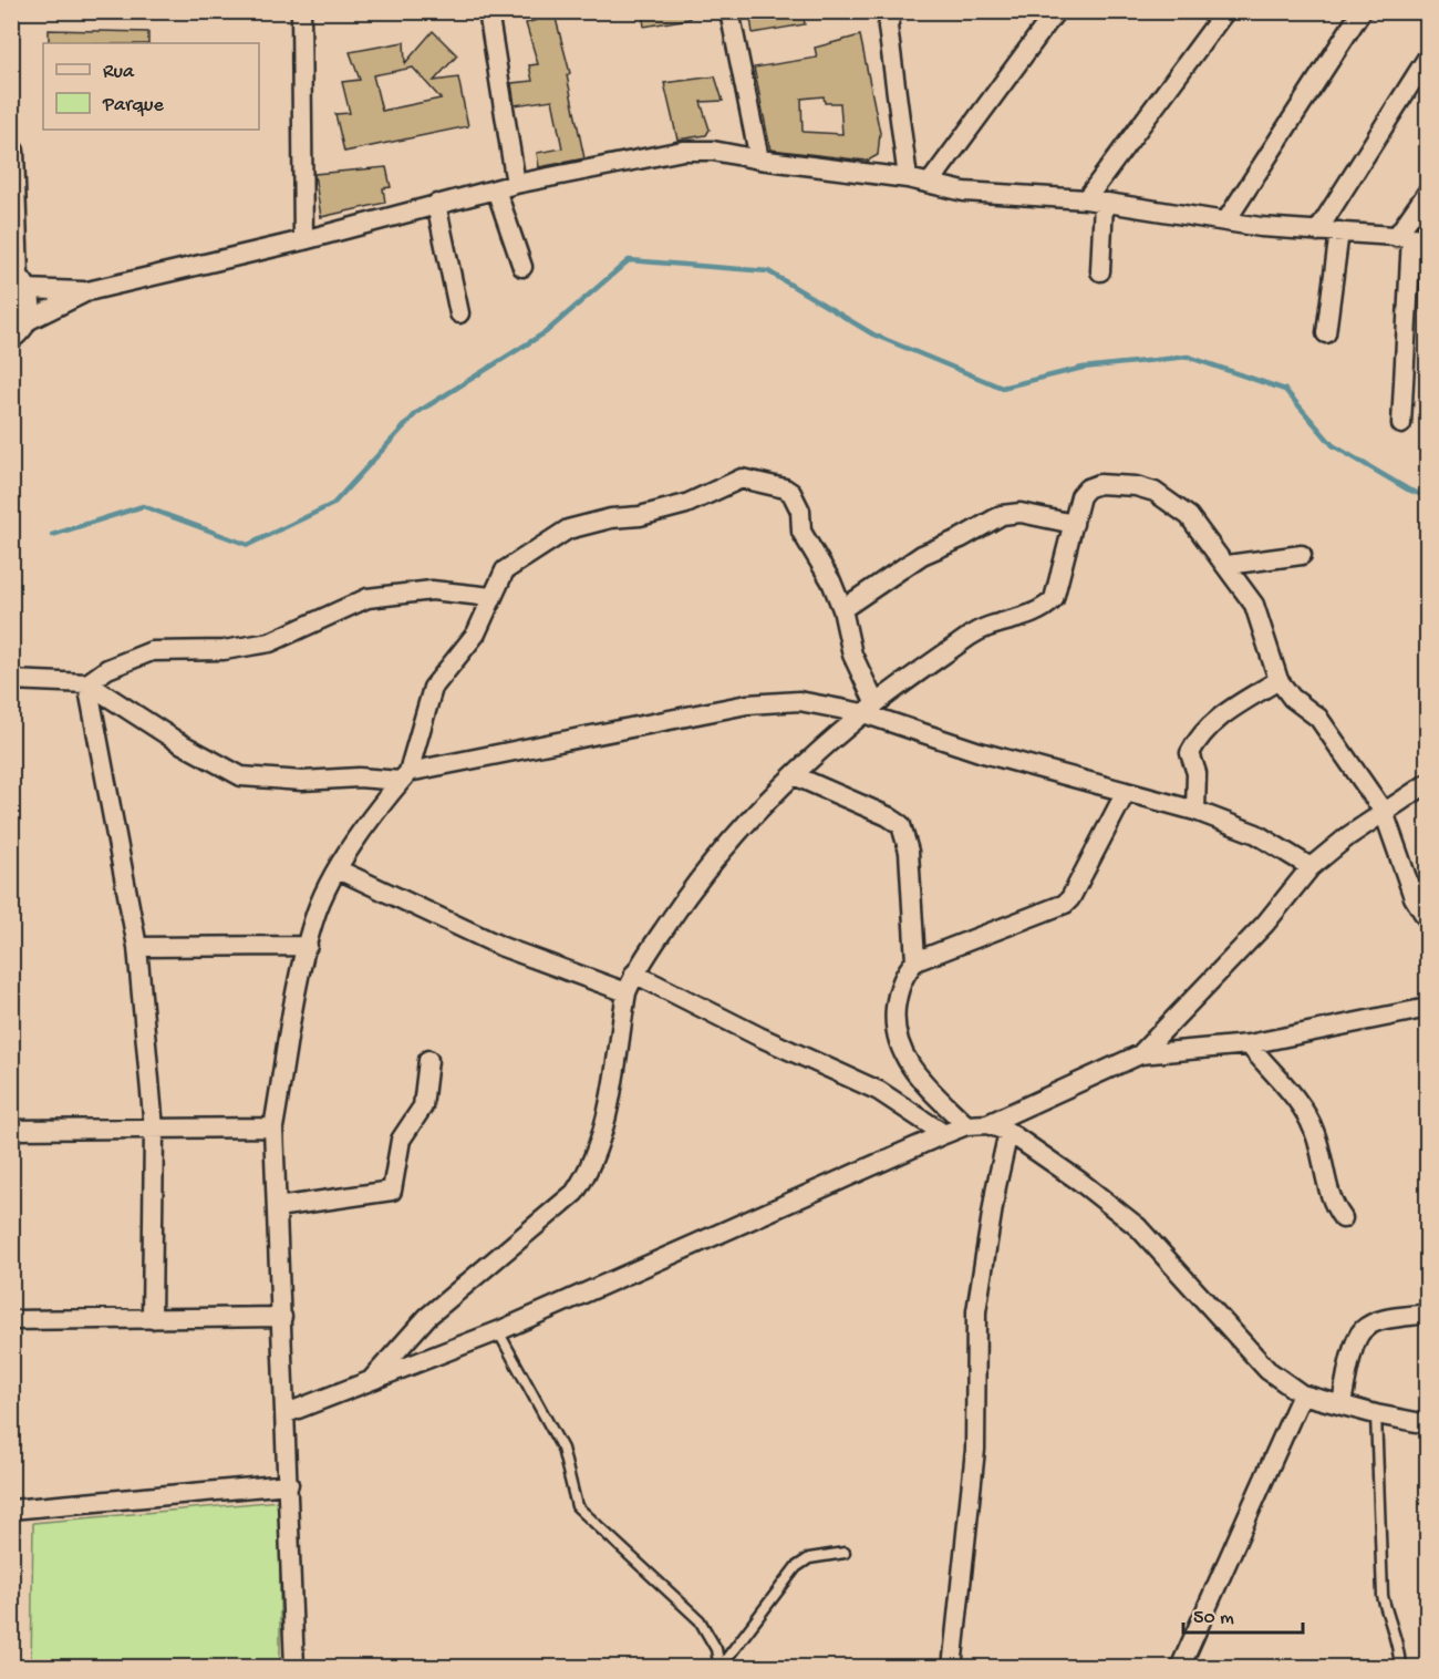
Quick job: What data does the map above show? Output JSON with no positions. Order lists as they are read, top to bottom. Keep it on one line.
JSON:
{"legend":["Rua","Parque"],"scale_bar":"50 m"}
